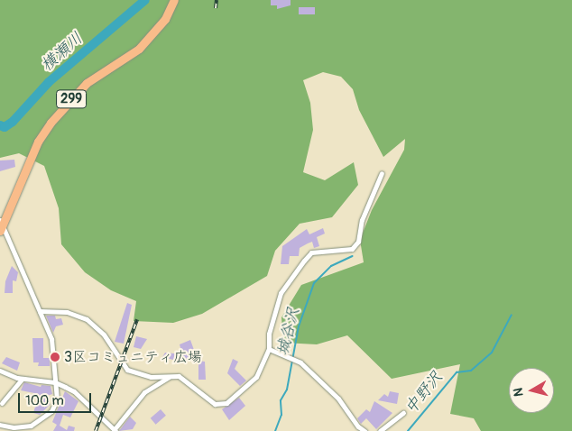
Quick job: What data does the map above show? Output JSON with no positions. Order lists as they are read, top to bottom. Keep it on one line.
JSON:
{"streets":{"highway":["299"]},"water":["横瀬川","城谷沢","中野沢"],"places":["3区コミュニティ広場"],"scale_bar":"100 m","north":"left"}
